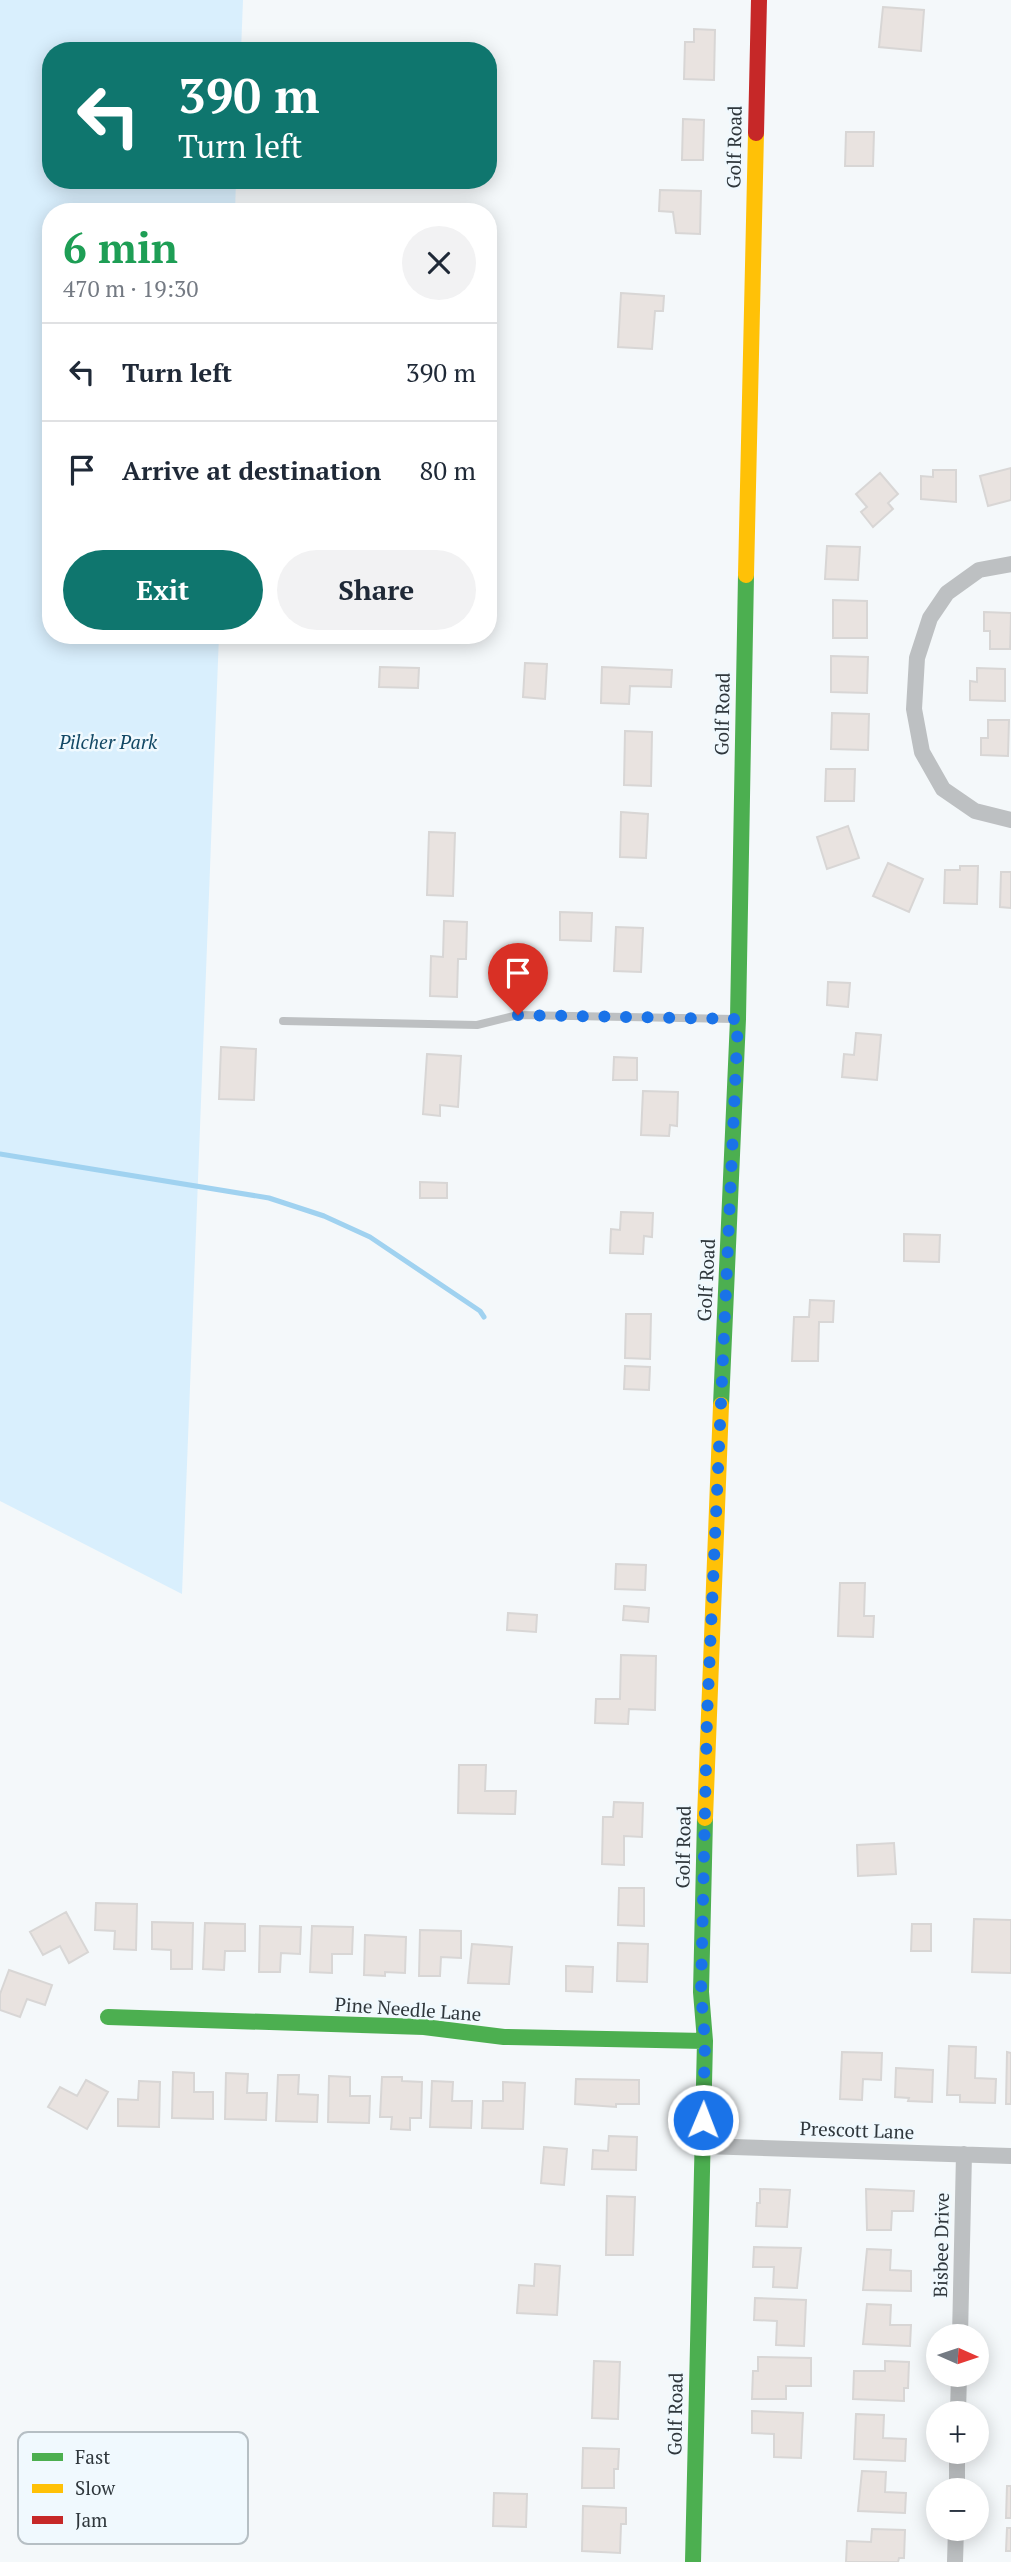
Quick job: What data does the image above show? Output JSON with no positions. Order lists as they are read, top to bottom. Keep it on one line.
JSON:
{"streets":{"street":["Golf Road","Pine Needle Lane","Prescott Lane","Bisbee Drive"]},"crossings":[["Golf Road","Pine Needle Lane"],["Golf Road","Prescott Lane"],["Prescott Lane","Bisbee Drive"]],"parks":["Pilcher Park"],"legend":["Fast","Slow","Jam"],"north":"right","page":{"turn":["390 m","Turn left"],"heading":["6 min","470 m · 19:30"],"list":[{"name":"Turn left","value":"390 m"},{"name":"Arrive at destination","value":"80 m"}],"buttons":["Exit","Share"],"map_buttons":["+","−"]}}
